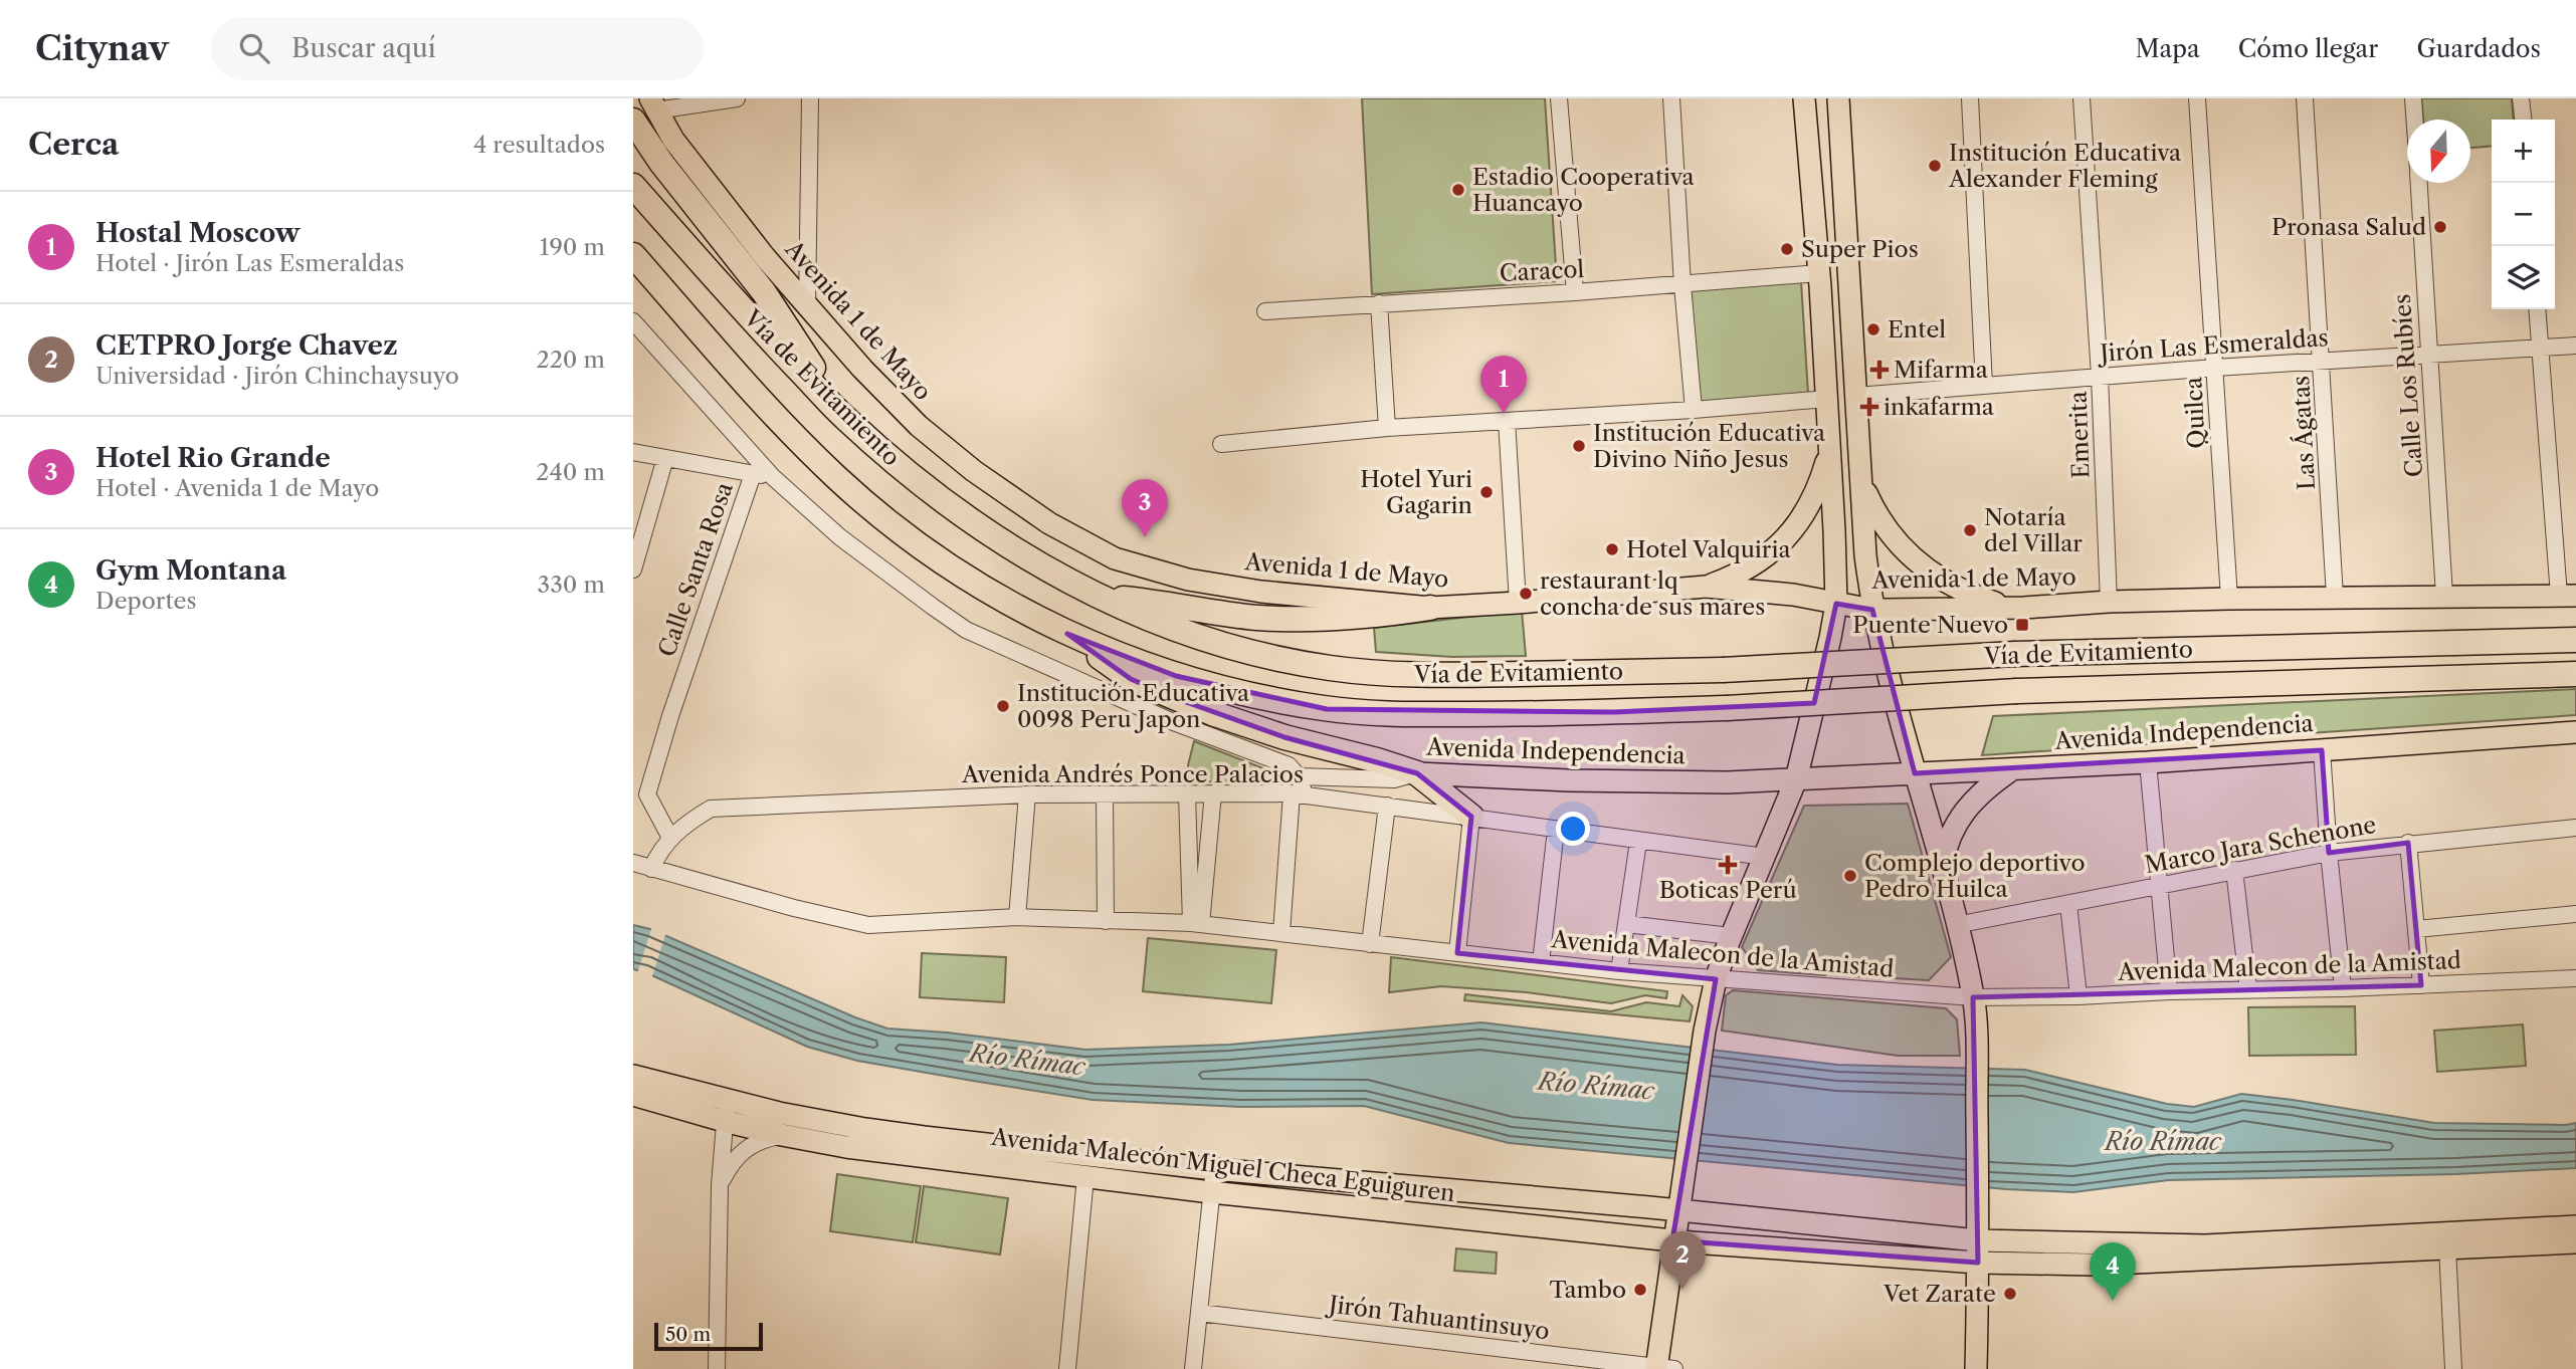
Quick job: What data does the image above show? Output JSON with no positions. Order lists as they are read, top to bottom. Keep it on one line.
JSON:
{"streets":{"highway":["Vía de Evitamiento"],"main road":["Avenida 1 de Mayo","Avenida Independencia","Avenida Malecón Miguel Checa Eguiguren"],"street":["Caracol","Jirón Las Esmeraldas","Calle Los Rubíes","Quilca","Las Ágatas","Emerita","Calle Santa Rosa","Avenida Andrés Ponce Palacios","Marco Jara Schenone","Avenida Malecon de la Amistad","Jirón Tahuantinsuyo"]},"crossings":[["Avenida 1 de Mayo","Calle Los Rubíes"],["Avenida 1 de Mayo","Quilca"],["Avenida 1 de Mayo","Las Ágatas"],["Avenida 1 de Mayo","Emerita"],["Jirón Las Esmeraldas","Calle Los Rubíes"],["Jirón Las Esmeraldas","Quilca"],["Jirón Las Esmeraldas","Las Ágatas"],["Jirón Las Esmeraldas","Emerita"],["Calle Santa Rosa","Avenida Andrés Ponce Palacios"],["Avenida Andrés Ponce Palacios","Avenida Malecon de la Amistad"]],"water":["Río Rímac"],"places":{"other":["Institución Educativa Alexander Fleming","Estadio Cooperativa Huancayo","Pronasa Salud","Super Pios","Entel","Institución Educativa Divino Niño Jesus","Hotel Yuri Gagarin","Notaría del Villar","Hotel Valquiria","restaurant lq concha de sus mares","Institución Educativa 0098 Peru Japon","Complejo deportivo Pedro Huilca","Tambo","Vet Zarate"],"health":["Mifarma","inkafarma","Boticas Perú"],"transit":["Puente Nuevo"]},"scale_bar":"50 m","north":"bottom","page":{"header":"Citynav","search":"Buscar aquí","nav":["Mapa","Cómo llegar","Guardados"],"heading":["Cerca","4 resultados"],"map_buttons":["+","−"],"list":[{"mark":"1","name":"Hostal Moscow","note":"Hotel · Jirón Las Esmeraldas","value":"190 m"},{"mark":"2","name":"CETPRO Jorge Chavez","note":"Universidad · Jirón Chinchaysuyo","value":"220 m"},{"mark":"3","name":"Hotel Rio Grande","note":"Hotel · Avenida 1 de Mayo","value":"240 m"},{"mark":"4","name":"Gym Montana","note":"Deportes","value":"330 m"}],"pins":["1","3","2","4"],"scale":"50 m"}}
